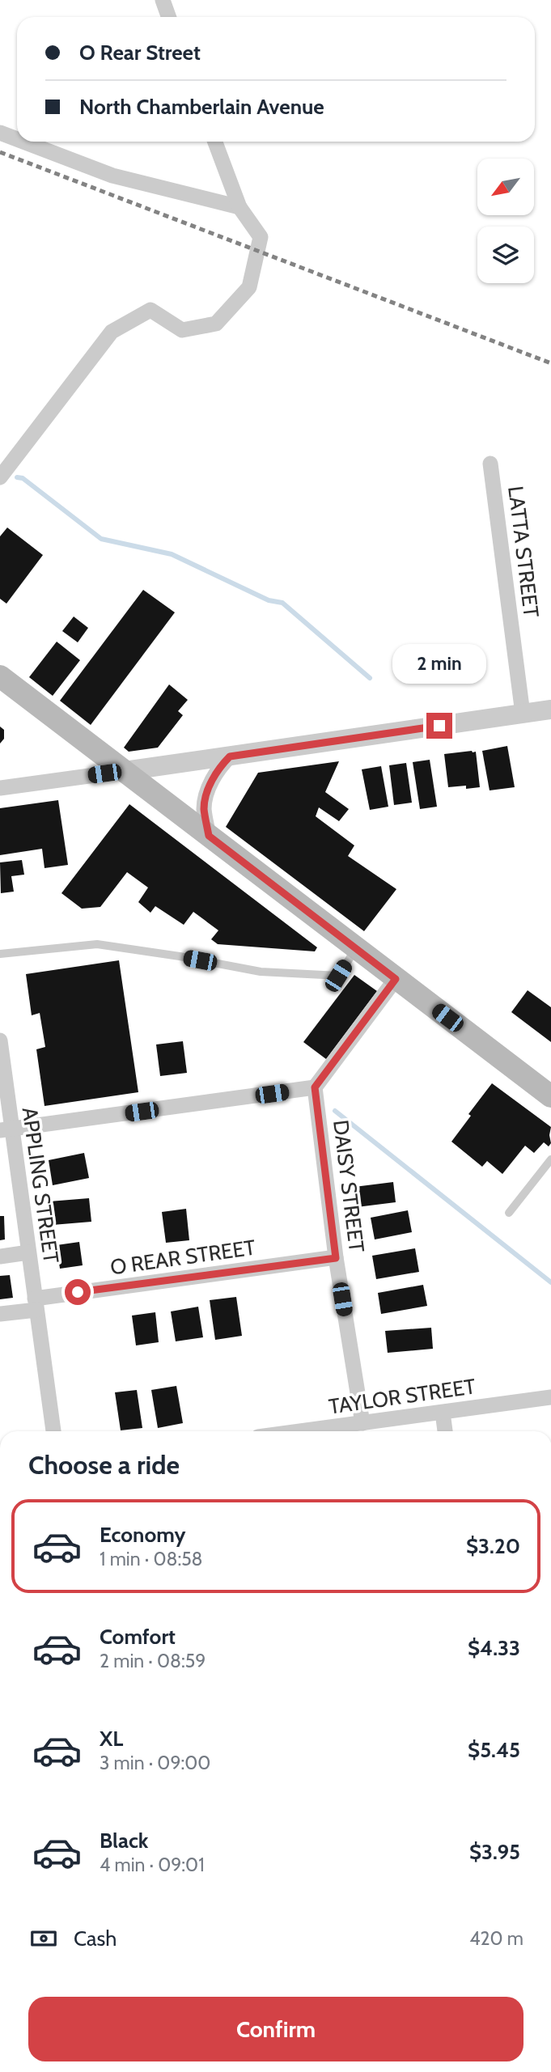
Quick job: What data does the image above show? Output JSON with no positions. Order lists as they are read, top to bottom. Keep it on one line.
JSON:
{"streets":{"street":["LATTA STREET","APPLING STREET","DAISY STREET","O REAR STREET","TAYLOR STREET"]},"crossings":[["APPLING STREET","O REAR STREET"],["DAISY STREET","O REAR STREET"],["DAISY STREET","TAYLOR STREET"]],"north":"bottom left","page":{"banner":["O Rear Street","North Chamberlain Avenue"],"bubble":"2 min","heading":"Choose a ride","list":[{"name":"Economy","note":"1 min · 08:58","value":"$3.20"},{"name":"Comfort","note":"2 min · 08:59","value":"$4.33"},{"name":"XL","note":"3 min · 09:00","value":"$5.45"},{"name":"Black","note":"4 min · 09:01","value":"$3.95"}],"pay":["Cash","420 m"],"buttons":"Confirm"}}
